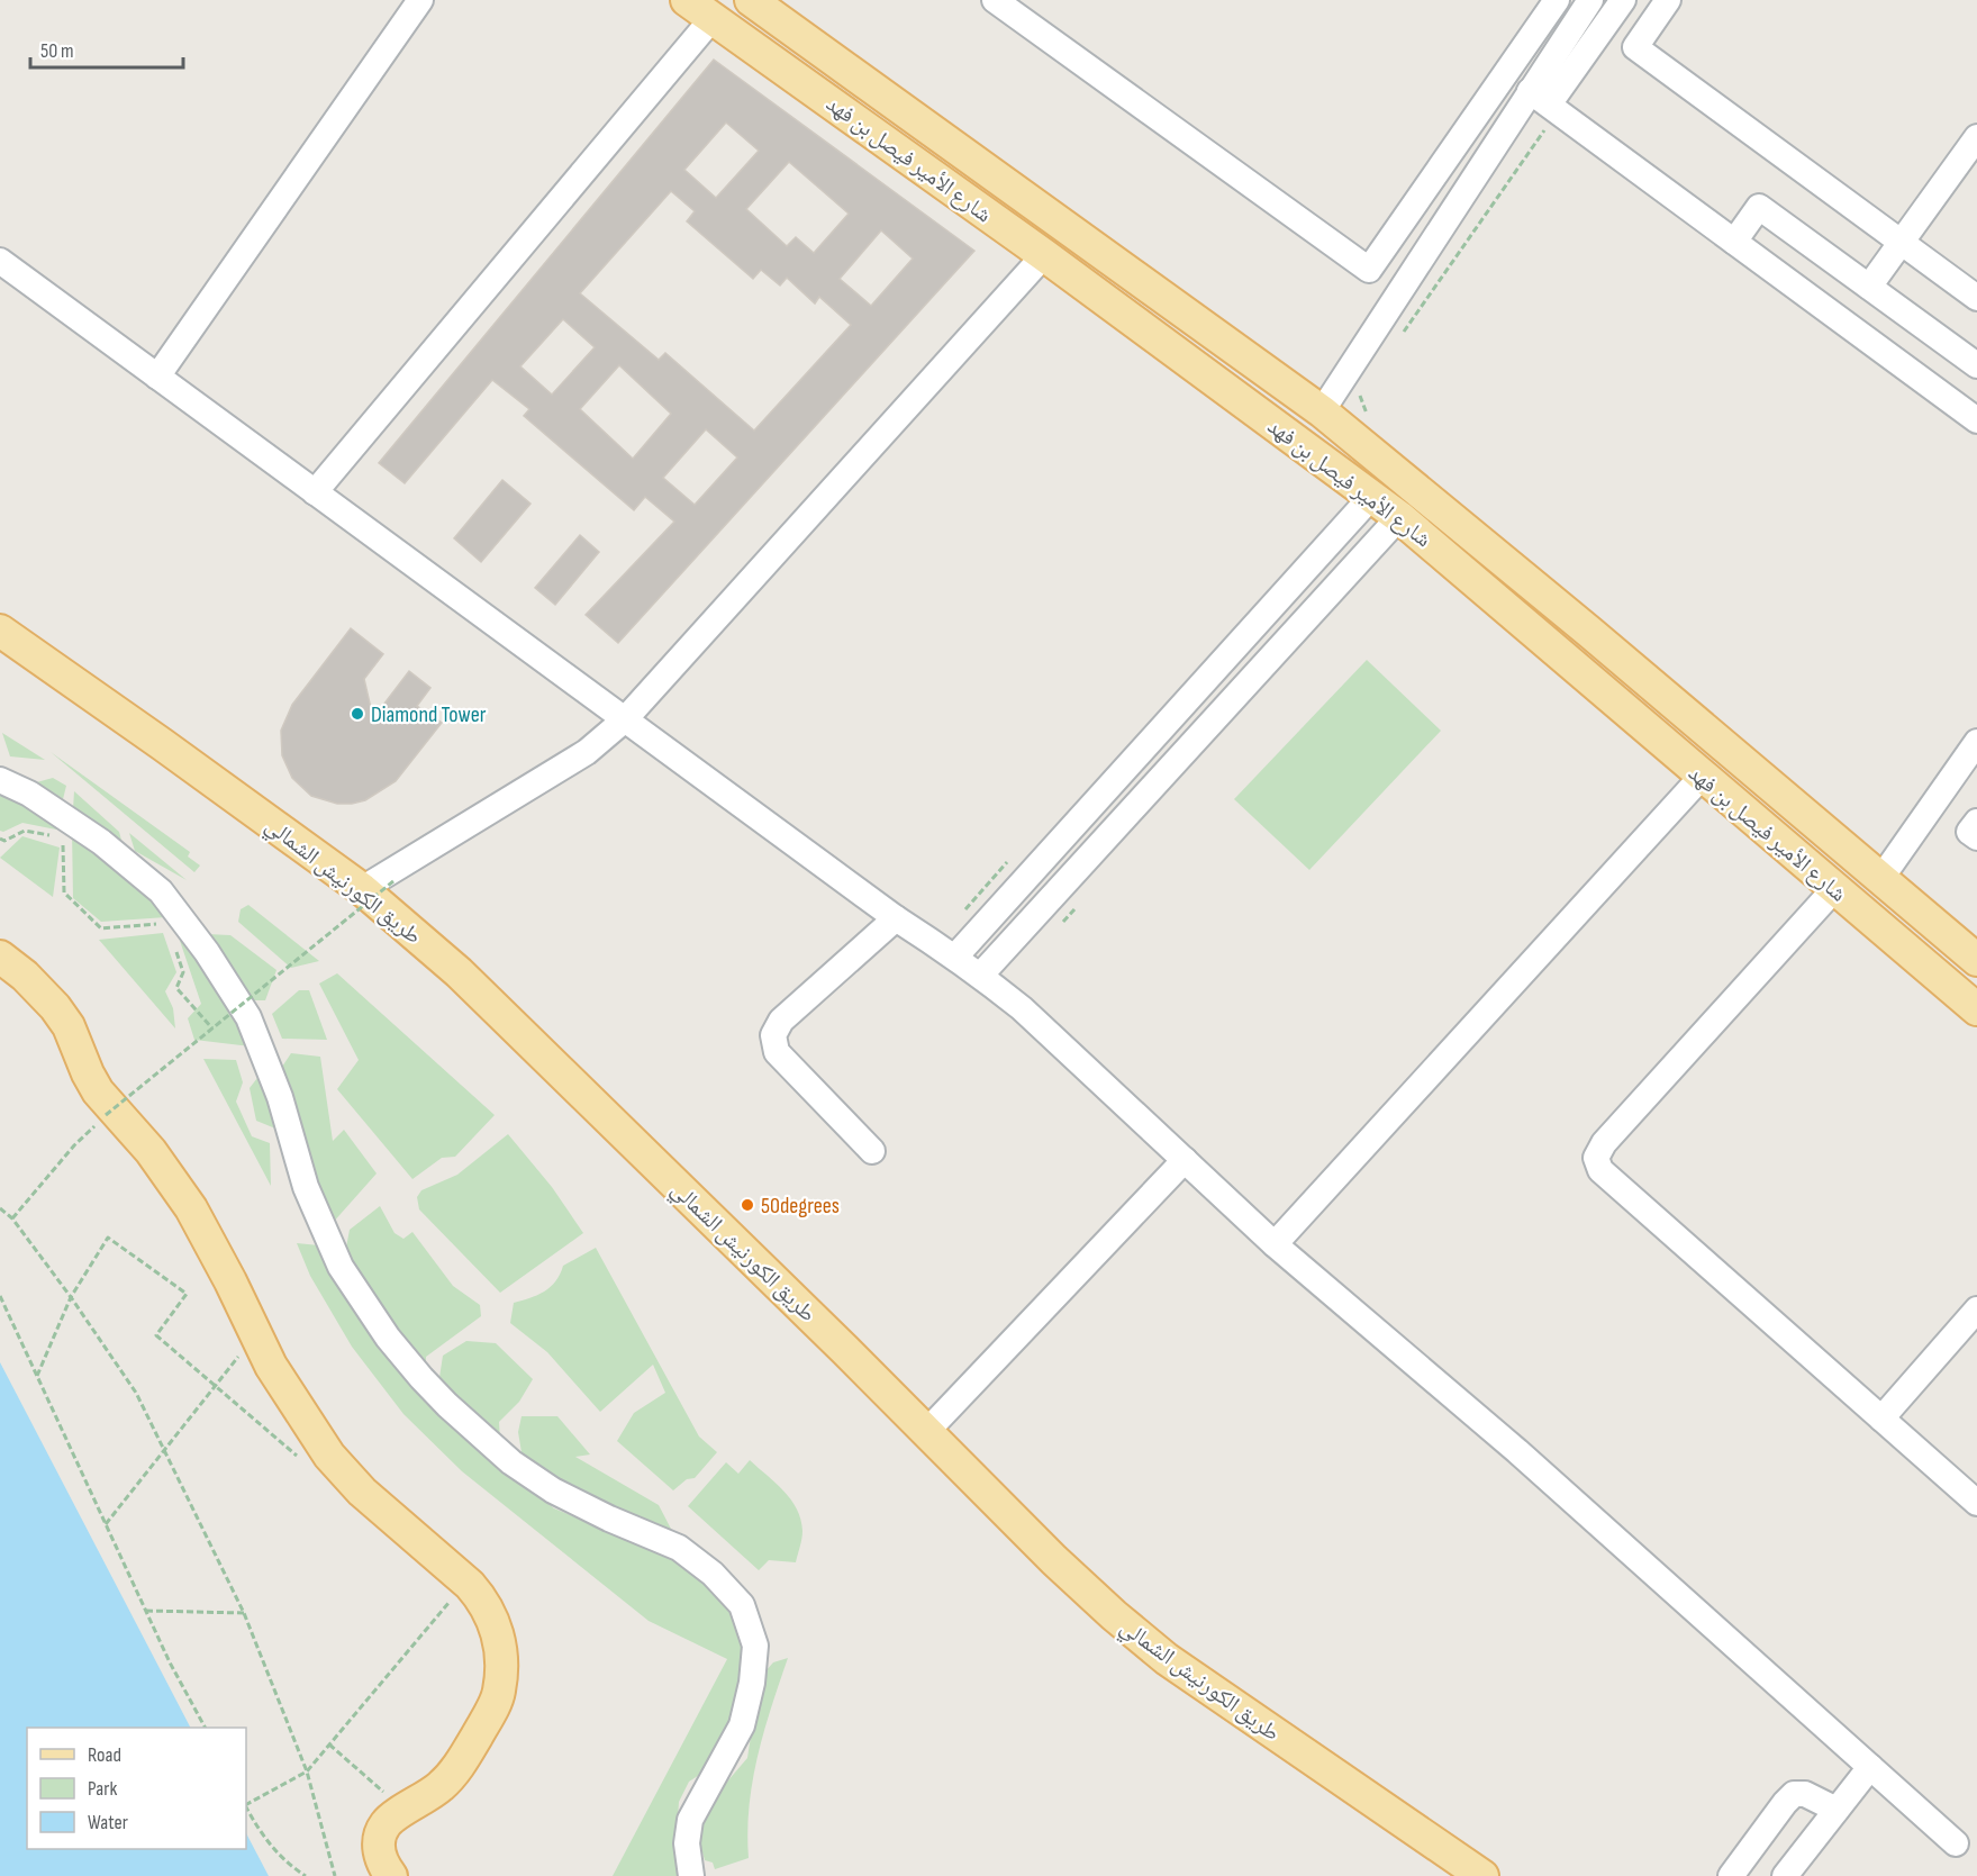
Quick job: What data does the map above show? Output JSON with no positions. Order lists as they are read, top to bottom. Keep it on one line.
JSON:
{"streets":{"main road":["شارع الأمير فيصل بن فهد","طريق الكورنيش الشمالي"]},"places":["Diamond Tower","50degrees"],"legend":["Road","Park","Water"],"scale_bar":"50 m"}
